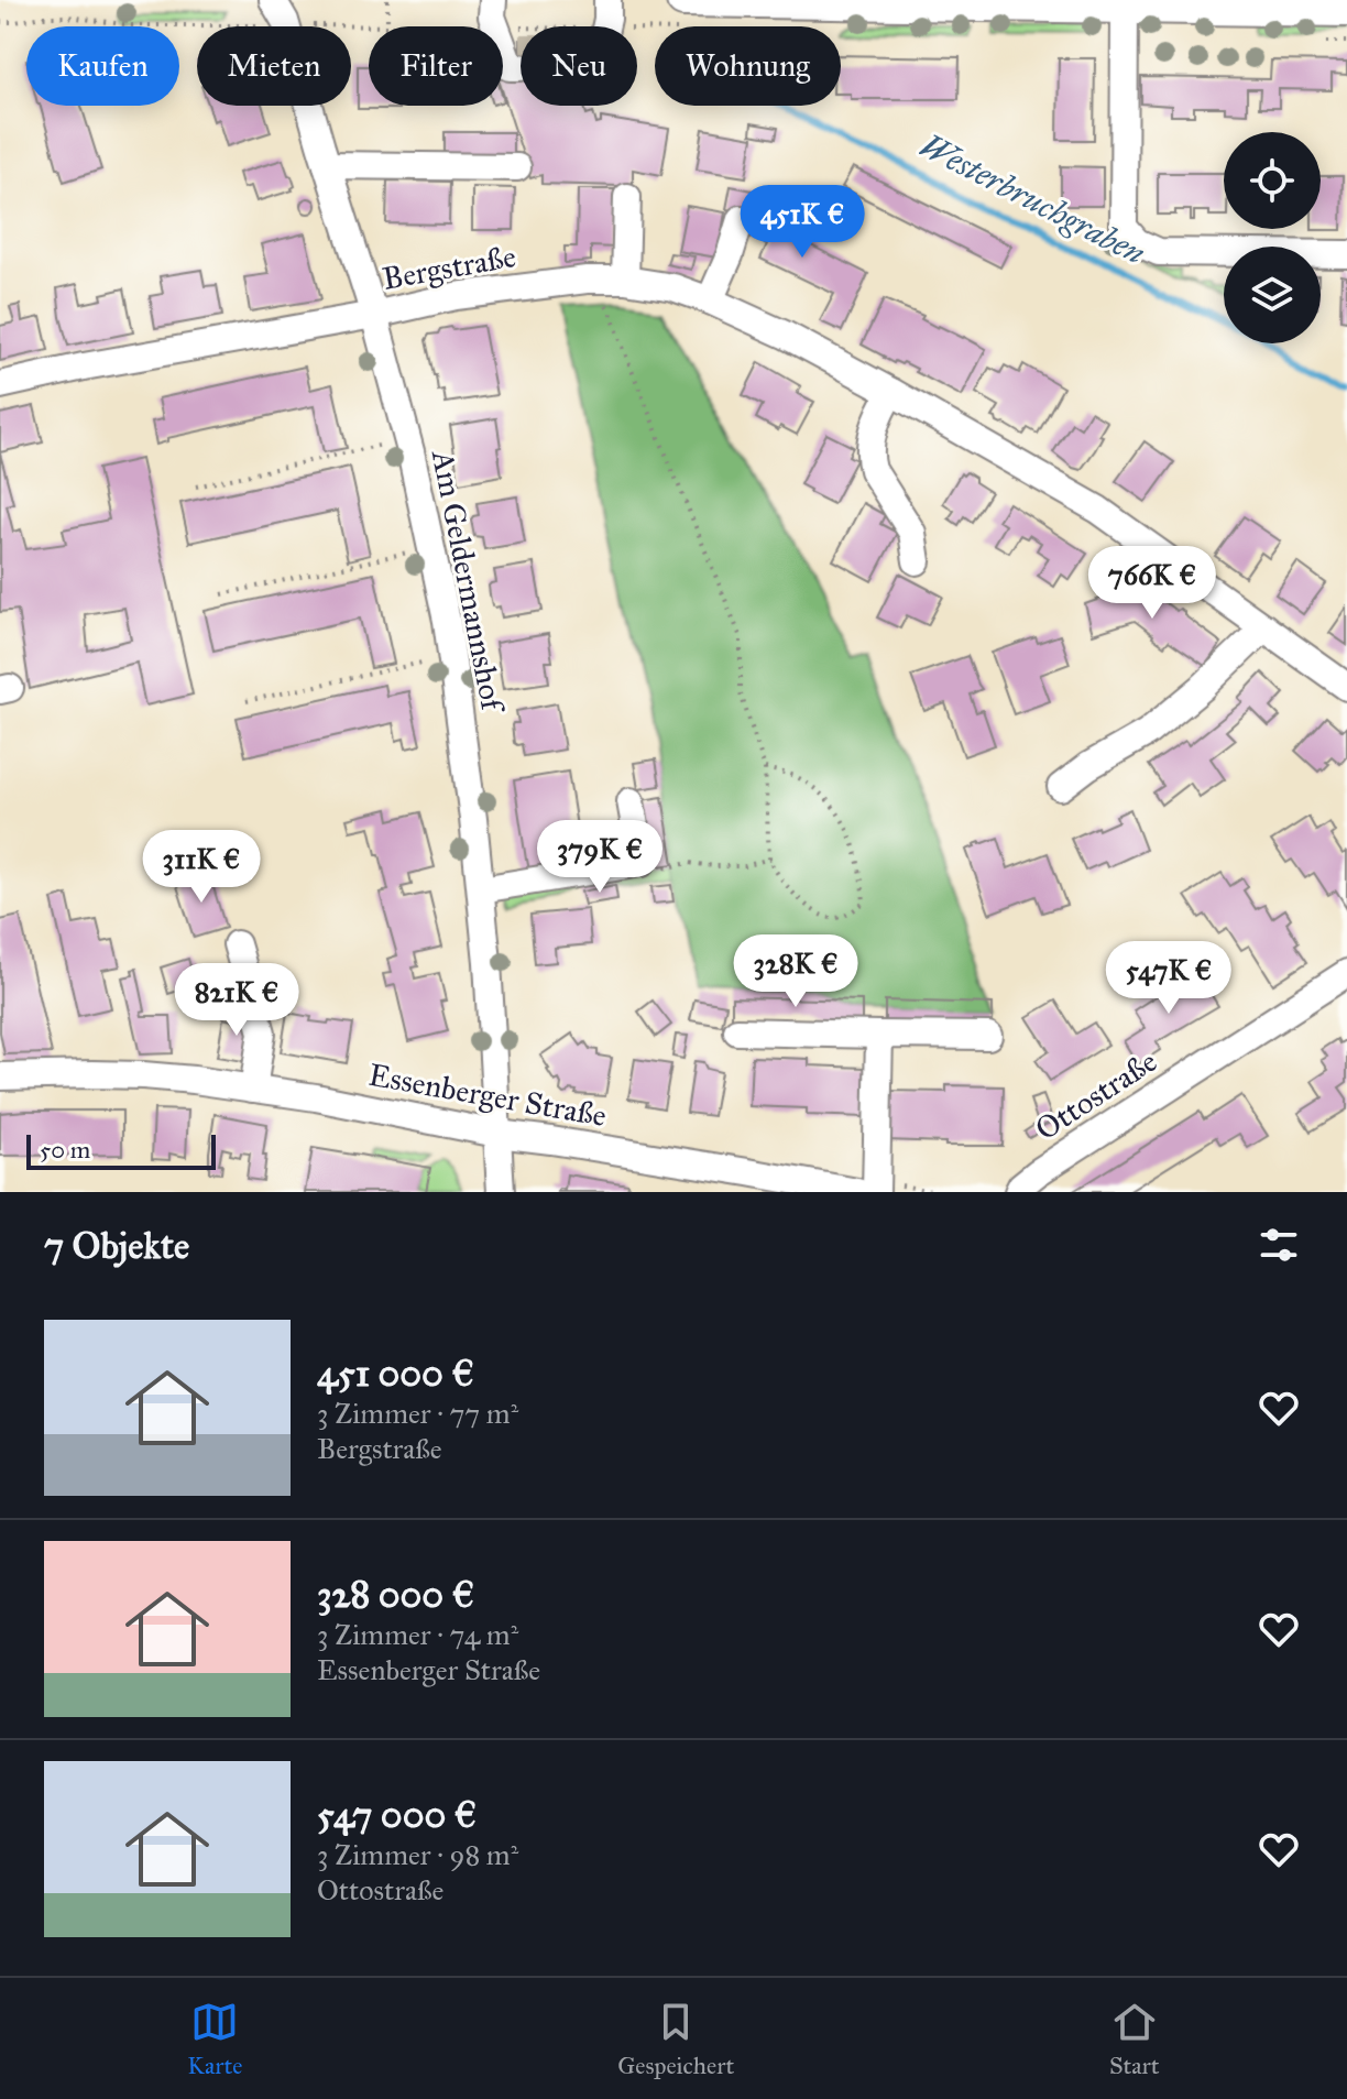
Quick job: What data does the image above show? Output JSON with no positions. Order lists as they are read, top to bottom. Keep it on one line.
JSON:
{"streets":{"street":["Bergstraße","Am Geldermannshof","Essenberger Straße","Ottostraße"]},"crossings":[["Bergstraße","Am Geldermannshof"],["Am Geldermannshof","Essenberger Straße"]],"water":["Westerbruchgraben"],"scale_bar":"50 m","page":{"chip":["Kaufen","Mieten","Filter","Neu","Wohnung"],"price":["451K €","766K €","379K €","311K €","328K €","547K €","821K €"],"scale":"50 m","heading":"7 Objekte","list":[{"name":"451 000 €","note":"3 Zimmer · 77 m² · Bergstraße"},{"name":"328 000 €","note":"3 Zimmer · 74 m² · Essenberger Straße"},{"name":"547 000 €","note":"3 Zimmer · 98 m² · Ottostraße"}],"tabs":["Karte","Gespeichert","Start"]}}
